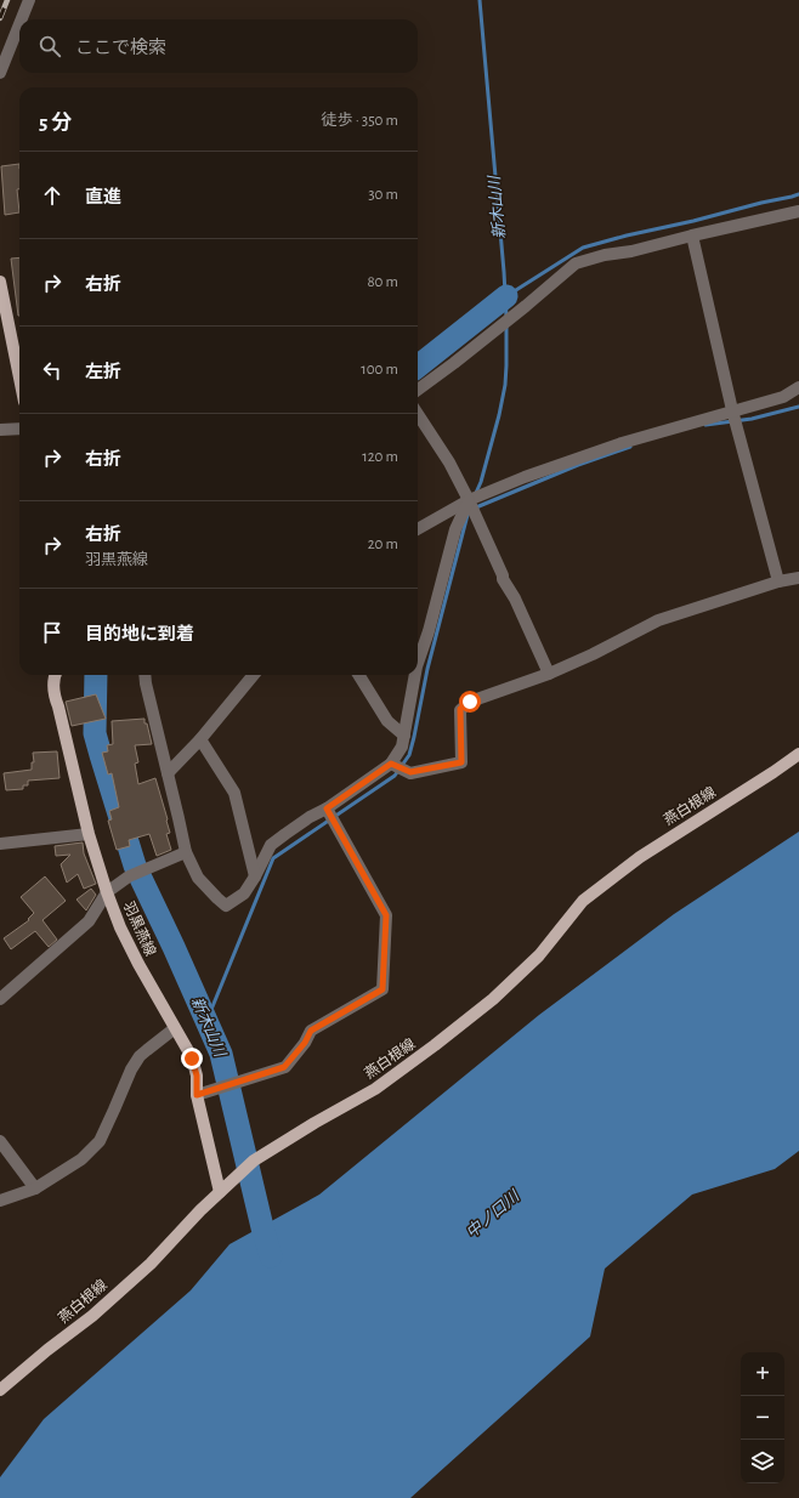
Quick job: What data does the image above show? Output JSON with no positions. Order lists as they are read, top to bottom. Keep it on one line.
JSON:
{"streets":{"main road":["燕白根線","羽黒燕線"]},"crossings":[["燕白根線","羽黒燕線"]],"water":["新木山川","中ノ口川"],"page":{"search":"ここで検索","heading":["5 分","徒歩 · 350 m"],"list":[["直進","30 m"],["右折","80 m"],["左折","100 m"],["右折","120 m"],["右折","羽黒燕線","20 m"],"目的地に到着"],"map_buttons":["+","−"]}}
